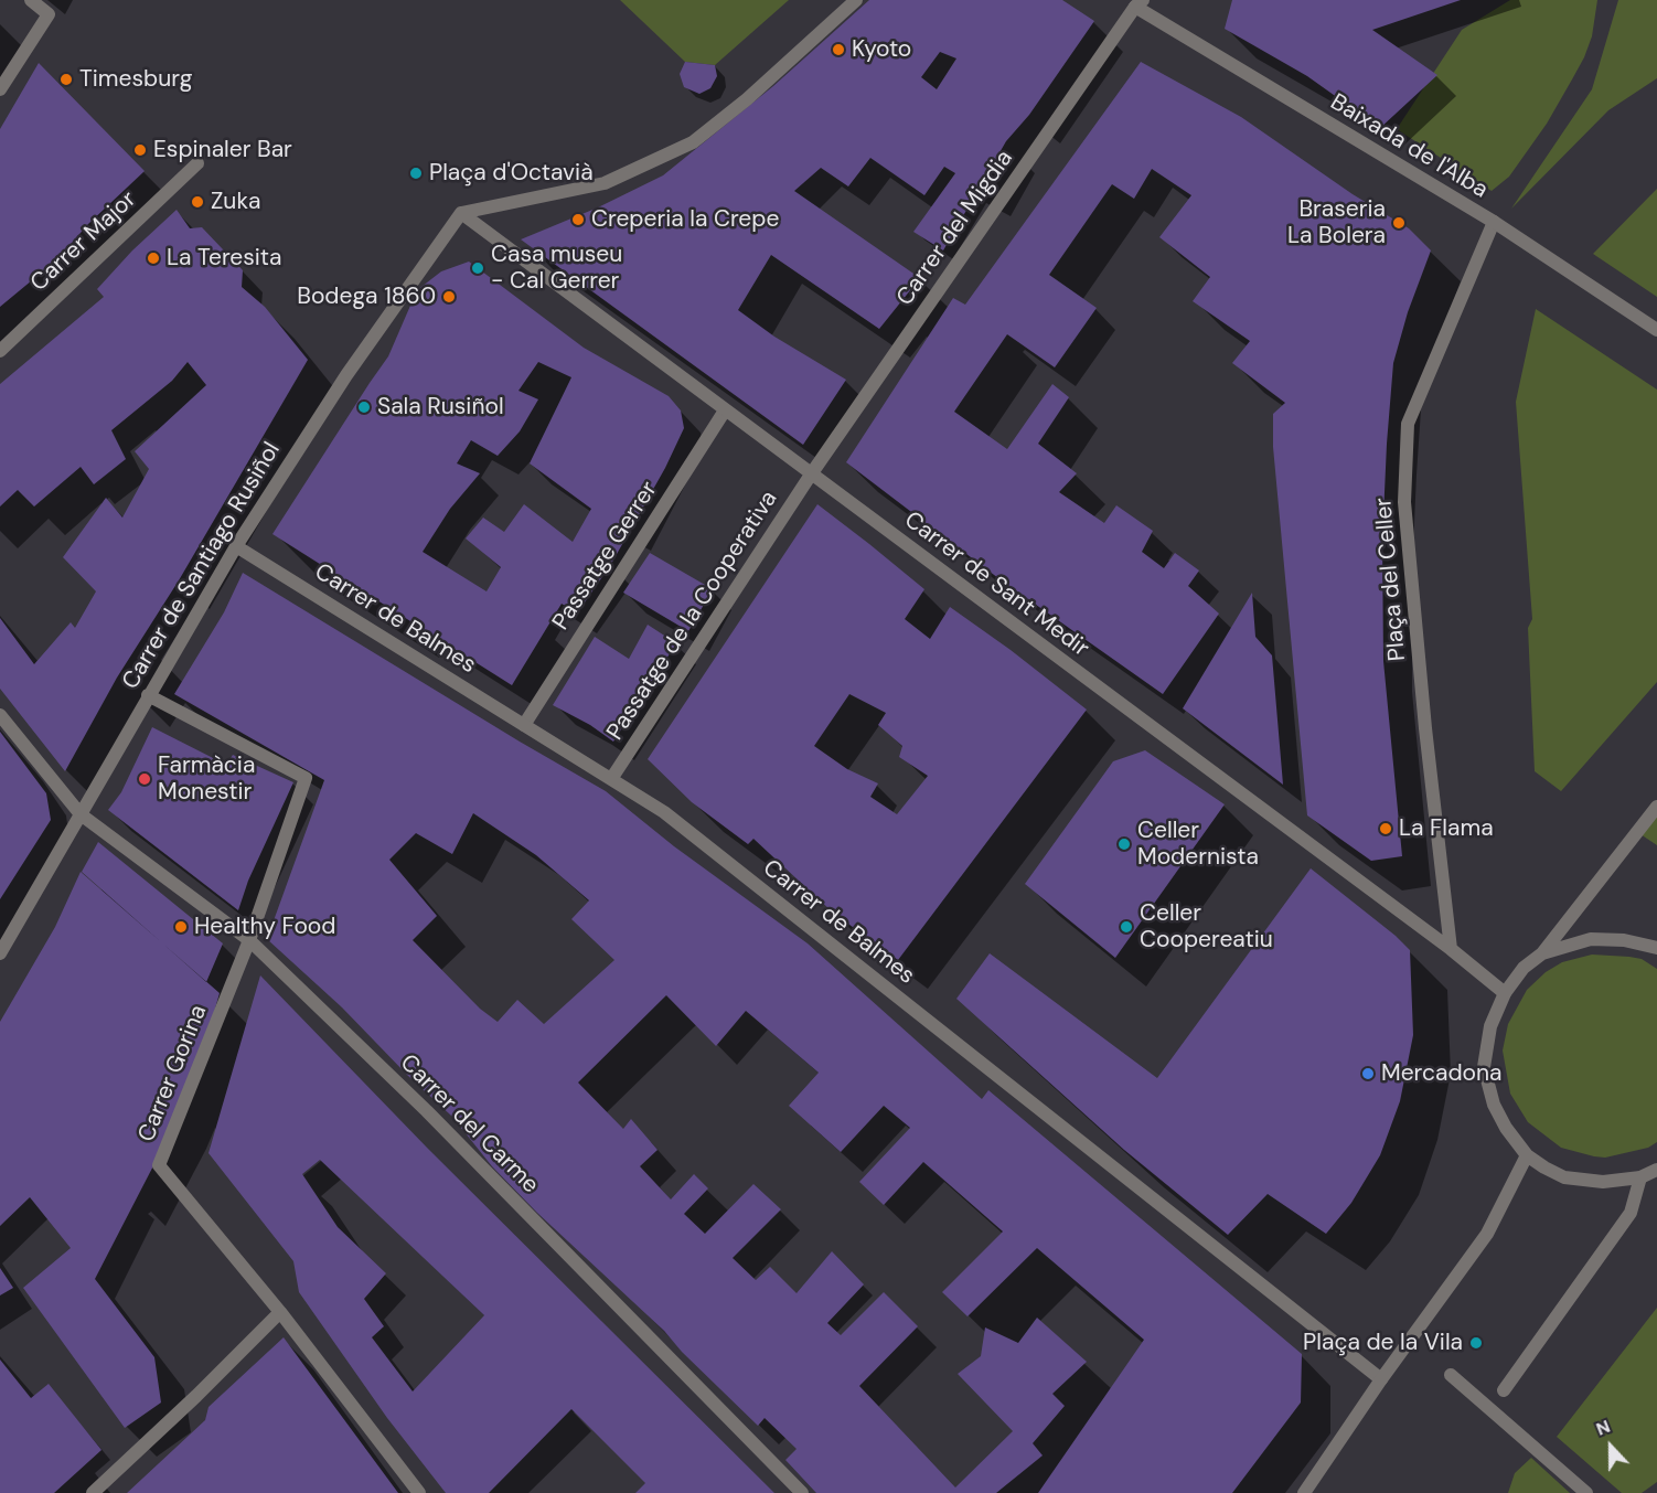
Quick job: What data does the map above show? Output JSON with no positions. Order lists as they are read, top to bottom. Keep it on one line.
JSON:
{"streets":{"street":["Baixada de l'Alba","Carrer del Migdia","Carrer Major","Passatge Gerrer","Carrer de Santiago Rusiñol","Plaça del Celler","Carrer de Sant Medir","Passatge de la Cooperativa","Carrer de Balmes","Carrer Gorina","Carrer del Carme"]},"crossings":[["Baixada de l'Alba","Carrer del Migdia"],["Baixada de l'Alba","Plaça del Celler"],["Carrer del Migdia","Carrer de Sant Medir"],["Carrer del Migdia","Passatge de la Cooperativa"],["Passatge Gerrer","Carrer de Sant Medir"],["Passatge Gerrer","Carrer de Balmes"],["Carrer de Santiago Rusiñol","Carrer de Sant Medir"],["Carrer de Santiago Rusiñol","Carrer de Balmes"],["Carrer de Santiago Rusiñol","Carrer Gorina"],["Carrer de Santiago Rusiñol","Carrer del Carme"],["Plaça del Celler","Carrer de Sant Medir"],["Carrer de Sant Medir","Passatge de la Cooperativa"],["Passatge de la Cooperativa","Carrer de Balmes"],["Carrer Gorina","Carrer del Carme"]],"places":["Kyoto","Timesburg","Espinaler Bar","Plaça d'Octavià","Zuka","Creperia la Crepe","Braseria La Bolera","La Teresita","Casa museu - Cal Gerrer","Bodega 1860","Sala Rusiñol","Farmàcia Monestir","La Flama","Celler Modernista","Healthy Food","Celler Coopereatiu","Mercadona","Plaça de la Vila"],"north":"top"}
